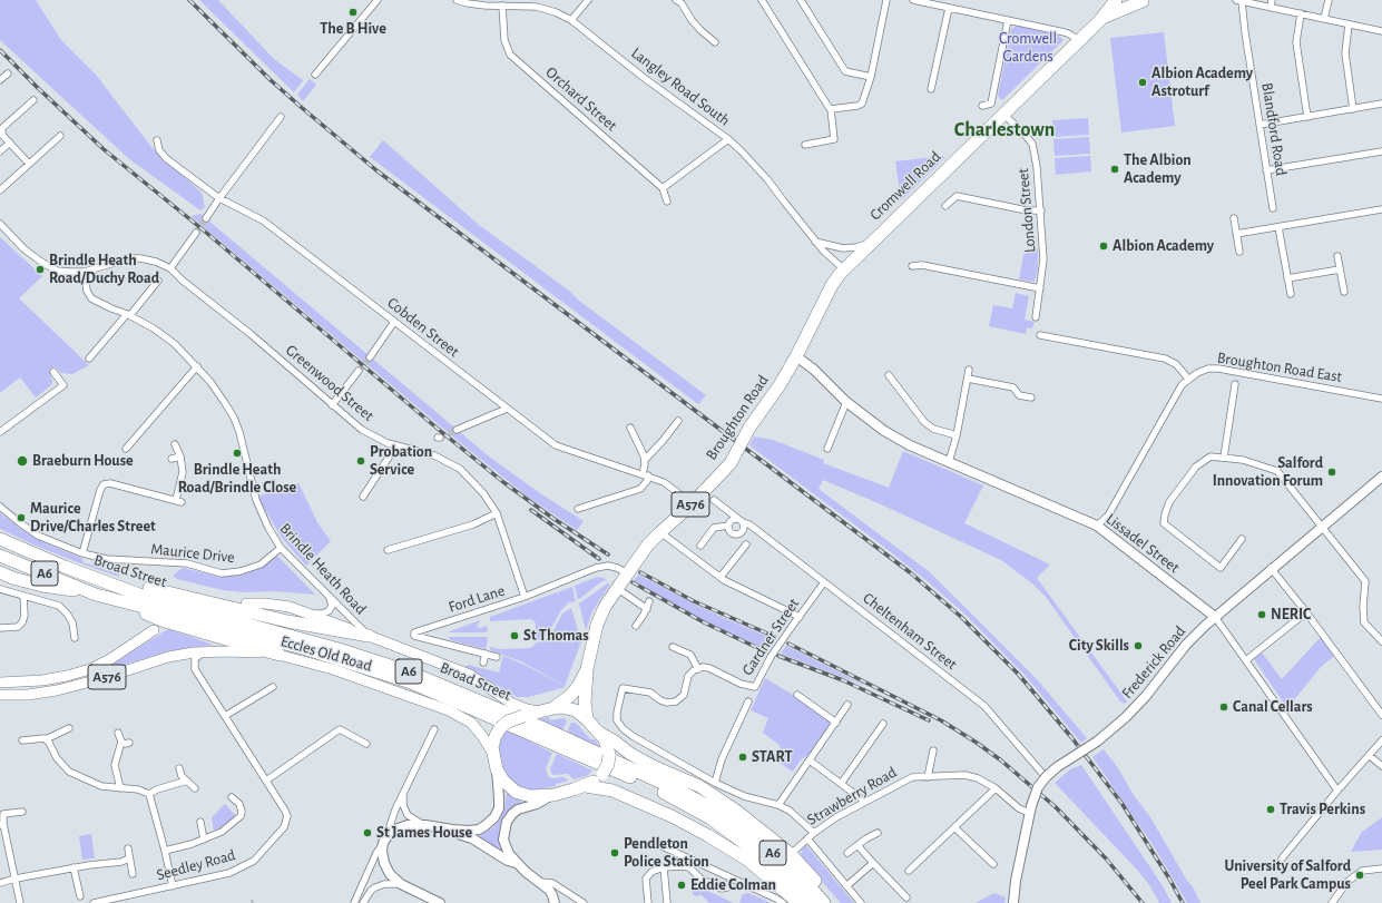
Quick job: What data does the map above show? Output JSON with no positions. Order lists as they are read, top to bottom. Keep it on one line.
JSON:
{"streets":{"highway":["Cromwell Road","Broughton Road","A576","Broad Street","A6"],"main road":["Eccles Old Road"],"street":["Langley Road South","Orchard Street","Blandford Road","London Street","Cobden Street","Broughton Road East","Greenwood Street","Lissadel Street","Maurice Drive","Brindle Heath Road","Ford Lane","Cheltenham Street","Gardner Street","Frederick Road","Strawberry Road","Seedley Road"]},"crossings":[["Langley Road South","Orchard Street"],["Langley Road South","Cromwell Road"],["Cromwell Road","London Street"],["Cromwell Road","Broughton Road"],["Cromwell Road","Lissadel Street"],["Cobden Street","Broughton Road"],["Greenwood Street","Brindle Heath Road"],["Greenwood Street","Ford Lane"],["Broughton Road","A576"],["Broughton Road","Lissadel Street"],["Broughton Road","Ford Lane"],["Broughton Road","Eccles Old Road"],["A576","Eccles Old Road"],["Lissadel Street","Frederick Road"],["Maurice Drive","Brindle Heath Road"],["Brindle Heath Road","Eccles Old Road"],["Cheltenham Street","Gardner Street"],["Cheltenham Street","Frederick Road"],["Frederick Road","Strawberry Road"]],"districts":["Charlestown"],"parks":["Cromwell Gardens"],"places":["The B Hive","Albion Academy Astroturf","The Albion Academy","Albion Academy","Brindle Heath Road/Duchy Road","Brindle Heath Road/Brindle Close","Braeburn House","Probation Service","Salford Innovation Forum","Maurice Drive/Charles Street","NERIC","St Thomas","City Skills","Canal Cellars","START","Travis Perkins","St James House","Pendleton Police Station","University of Salford Peel Park Campus","Eddie Colman"]}
